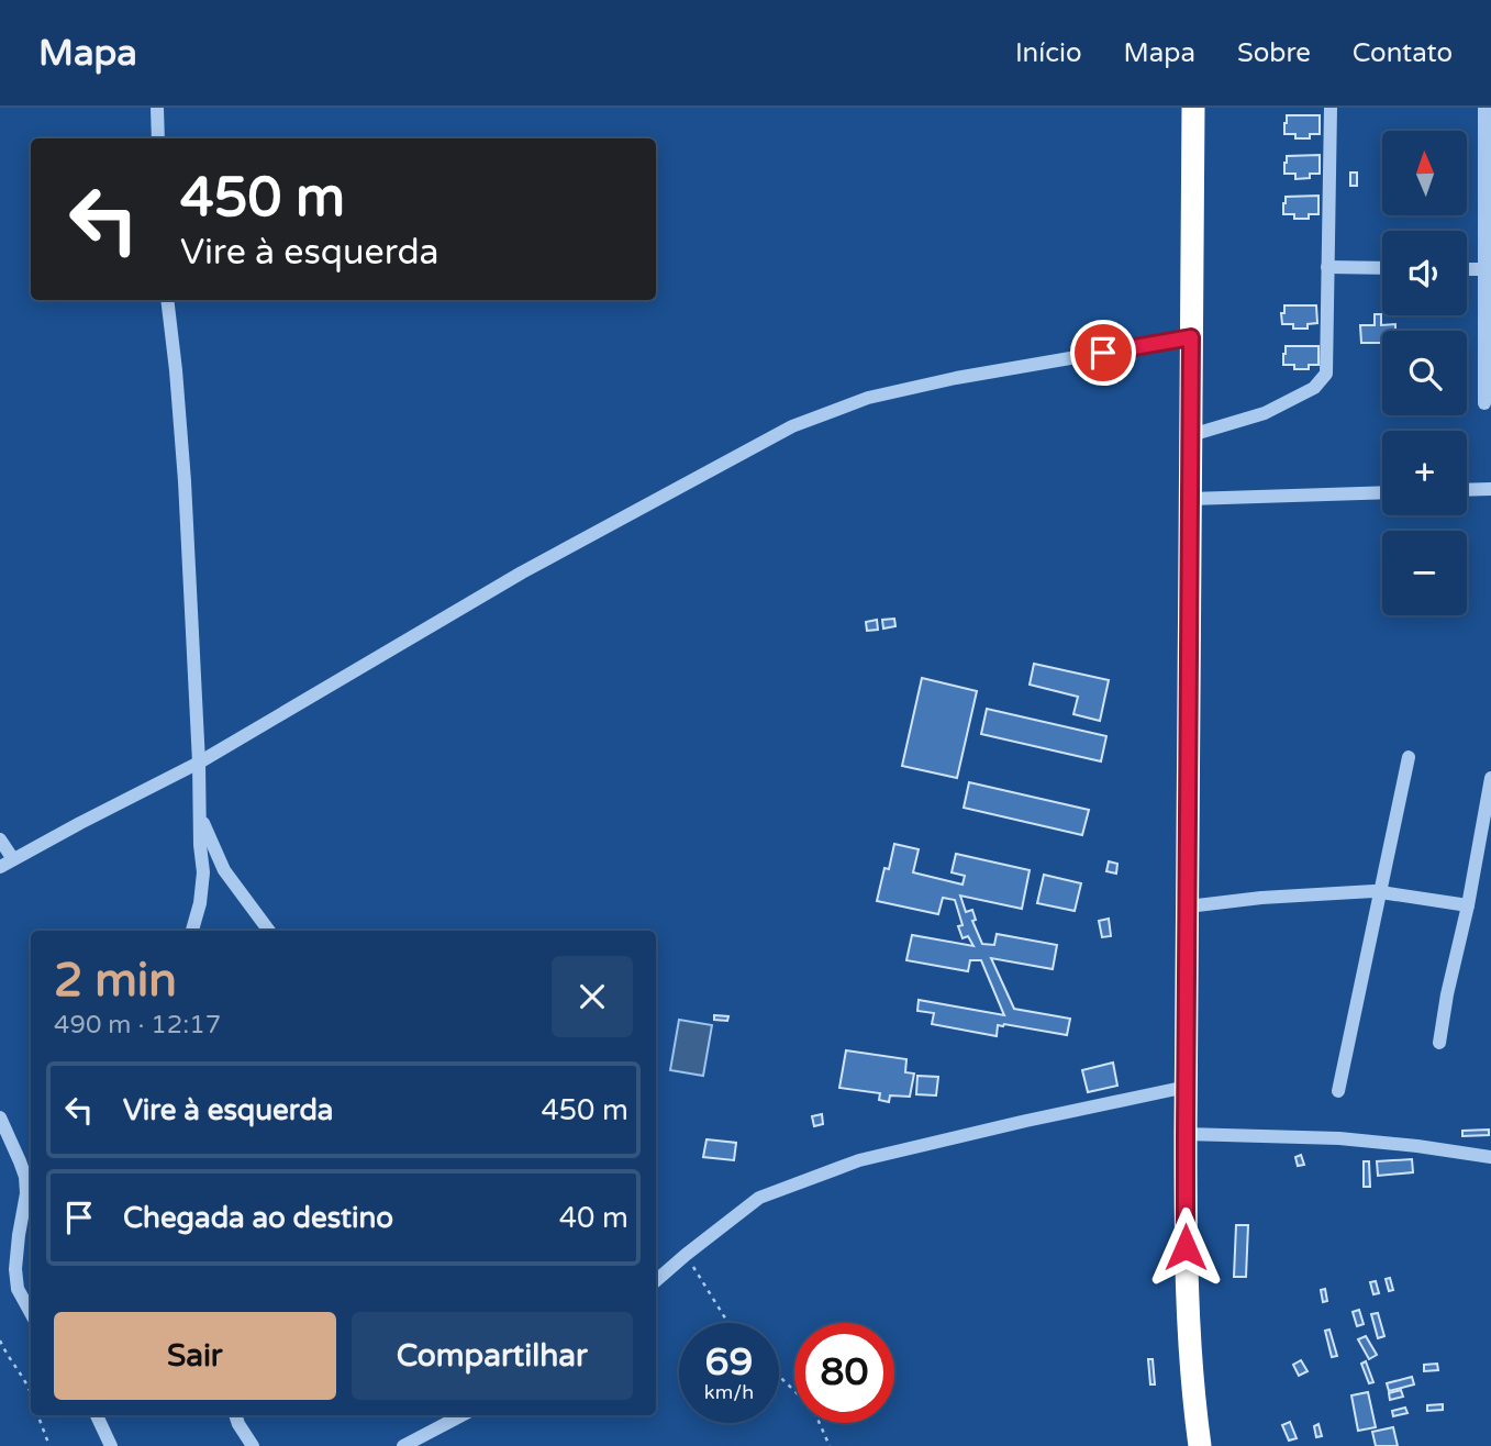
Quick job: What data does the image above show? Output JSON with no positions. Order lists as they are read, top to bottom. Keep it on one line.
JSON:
{"north":"top","page":{"header":"Mapa","nav":["Início","Mapa","Sobre","Contato"],"map_buttons":["+","−"],"turn":["450 m","Vire à esquerda"],"heading":["2 min","490 m · 12:17"],"list":[{"name":"Vire à esquerda","value":"450 m"},{"name":"Chegada ao destino","value":"40 m"}],"buttons":["Sair","Compartilhar"],"speed":"69 km/h","limit":"80"}}
